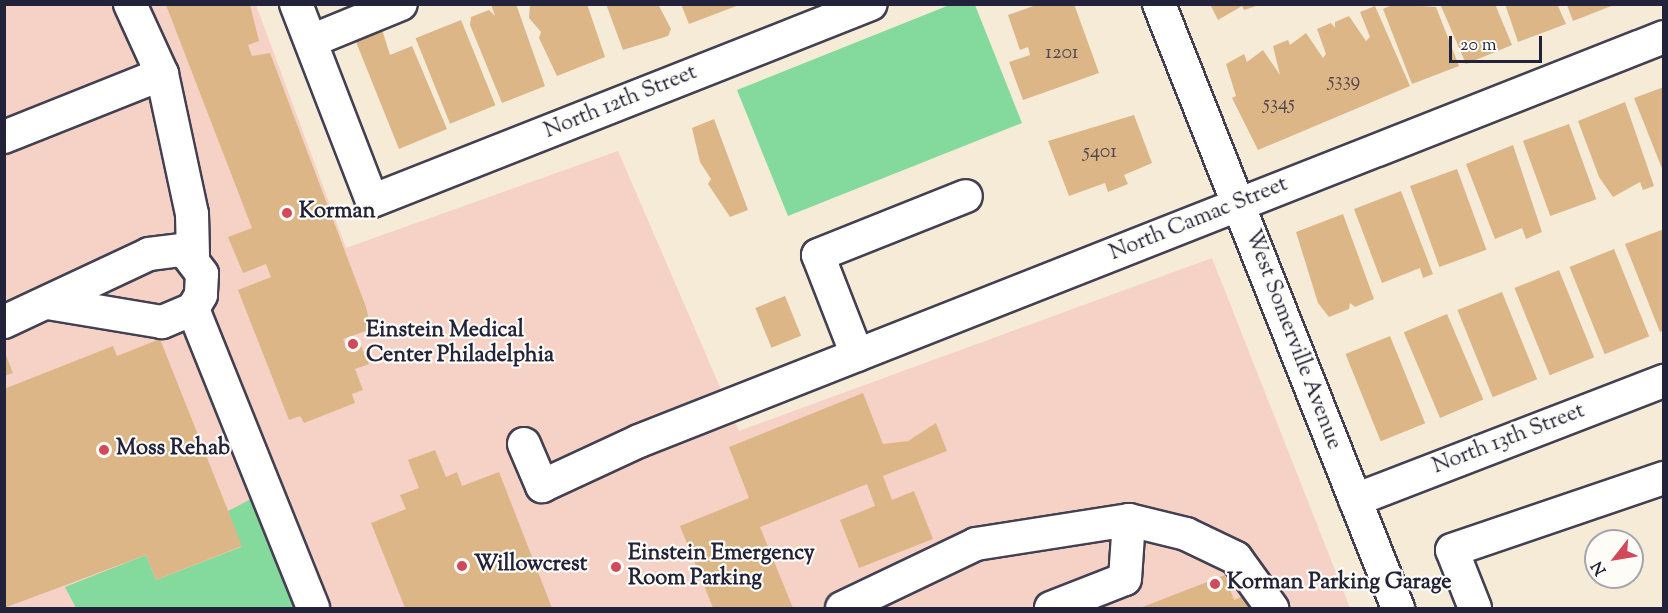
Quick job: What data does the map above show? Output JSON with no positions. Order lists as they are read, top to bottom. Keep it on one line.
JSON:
{"streets":{"street":["North 12th Street","North Camac Street","West Somerville Avenue","North 13th Street"]},"crossings":[["North Camac Street","West Somerville Avenue"],["West Somerville Avenue","North 13th Street"]],"places":["Korman","Einstein Medical Center Philadelphia","Moss Rehab","Willowcrest","Einstein Emergency Room Parking","Korman Parking Garage"],"house_numbers":["1201","5339","5345","5401"],"scale_bar":"20 m","north":"bottom left"}
